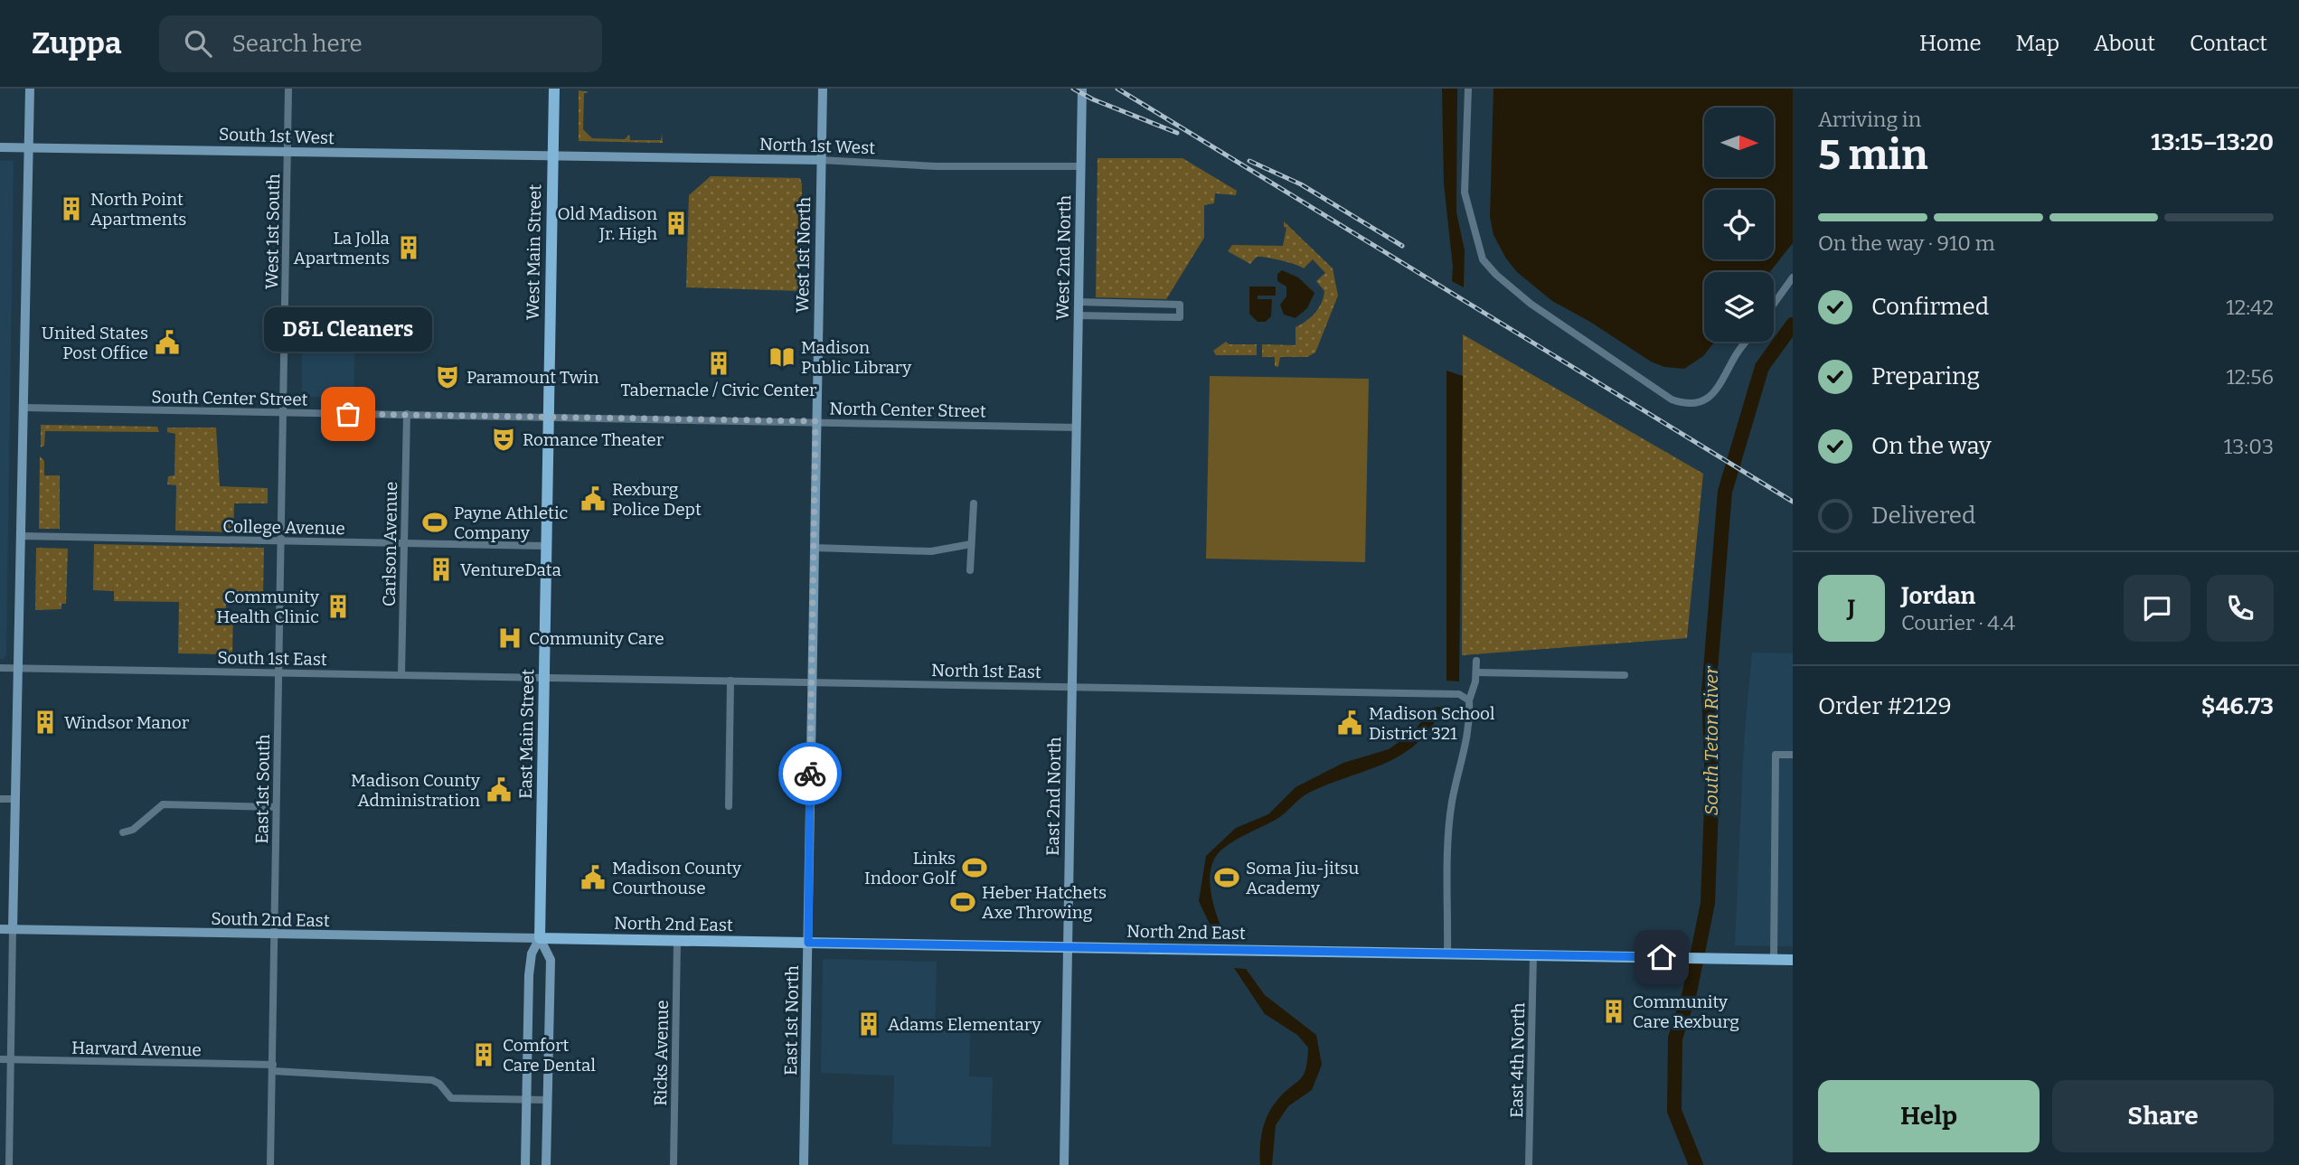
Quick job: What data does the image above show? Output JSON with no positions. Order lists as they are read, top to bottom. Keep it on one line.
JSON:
{"streets":{"main road":["West Main Street","East Main Street","North 2nd East"],"street":["South 1st West","North 1st West","West 1st South","West 1st North","West 2nd North","South Center Street","North Center Street","College Avenue","Carlson Avenue","South 1st East","North 1st East","East 1st South","East 2nd North","South 2nd East","East 1st North","Harvard Avenue","Ricks Avenue","East 4th North"]},"crossings":[["South 1st West","North 1st West"],["South 1st West","West 1st South"],["South 1st West","West Main Street"],["North 1st West","West Main Street"],["North 1st West","West 1st North"],["North 1st West","West 2nd North"],["West 1st South","South Center Street"],["West 1st South","East 1st South"],["West Main Street","South Center Street"],["West Main Street","North Center Street"],["West Main Street","East Main Street"],["West 1st North","North Center Street"],["West 1st North","East 1st North"],["West 2nd North","North Center Street"],["West 2nd North","East 2nd North"],["South Center Street","North Center Street"],["South Center Street","Carlson Avenue"],["South Center Street","East Main Street"],["South Center Street","East 1st South"],["North Center Street","East Main Street"],["North Center Street","East 2nd North"],["North Center Street","East 1st North"],["College Avenue","Carlson Avenue"],["College Avenue","East Main Street"],["College Avenue","East 1st South"],["Carlson Avenue","South 1st East"],["South 1st East","North 1st East"],["South 1st East","East Main Street"],["South 1st East","East 1st South"],["North 1st East","East Main Street"],["North 1st East","East 2nd North"],["North 1st East","East 1st North"],["East Main Street","South 2nd East"],["East Main Street","North 2nd East"],["East Main Street","Harvard Avenue"],["East 1st South","South 2nd East"],["East 1st South","Harvard Avenue"],["East 2nd North","North 2nd East"],["South 2nd East","North 2nd East"],["North 2nd East","East 1st North"],["North 2nd East","Ricks Avenue"],["North 2nd East","East 4th North"]],"water":["South Teton River"],"places":{"building":["North Point Apartments","Old Madison Jr. High","La Jolla Apartments","Tabernacle / Civic Center","VentureData","Community Health Clinic","Windsor Manor","Community Care Rexburg","Adams Elementary","Comfort Care Dental"],"public building":["United States Post Office","Rexburg Police Dept","Madison School District 321","Madison County Administration","Madison County Courthouse"],"library":["Madison Public Library"],"theatre":["Paramount Twin","Romance Theater"],"other":["D&L Cleaners"],"sports":["Payne Athletic Company","Links Indoor Golf","Soma Jiu-jitsu Academy","Heber Hatchets Axe Throwing"],"hospital":["Community Care"]},"north":"right","page":{"header":"Zuppa","search":"Search here","nav":["Home","Map","About","Contact"],"heading":["5 min","Arriving in","13:15–13:20"],"panel":["Jordan","Courier · 4.4","Order #2129","$46.73"],"bar":"On the way · 910 m","list":[["Confirmed","12:42"],["Preparing","12:56"],["On the way","13:03"],"Delivered"],"bubble":"D&L Cleaners","round":"J","buttons":["Help","Share"]}}
